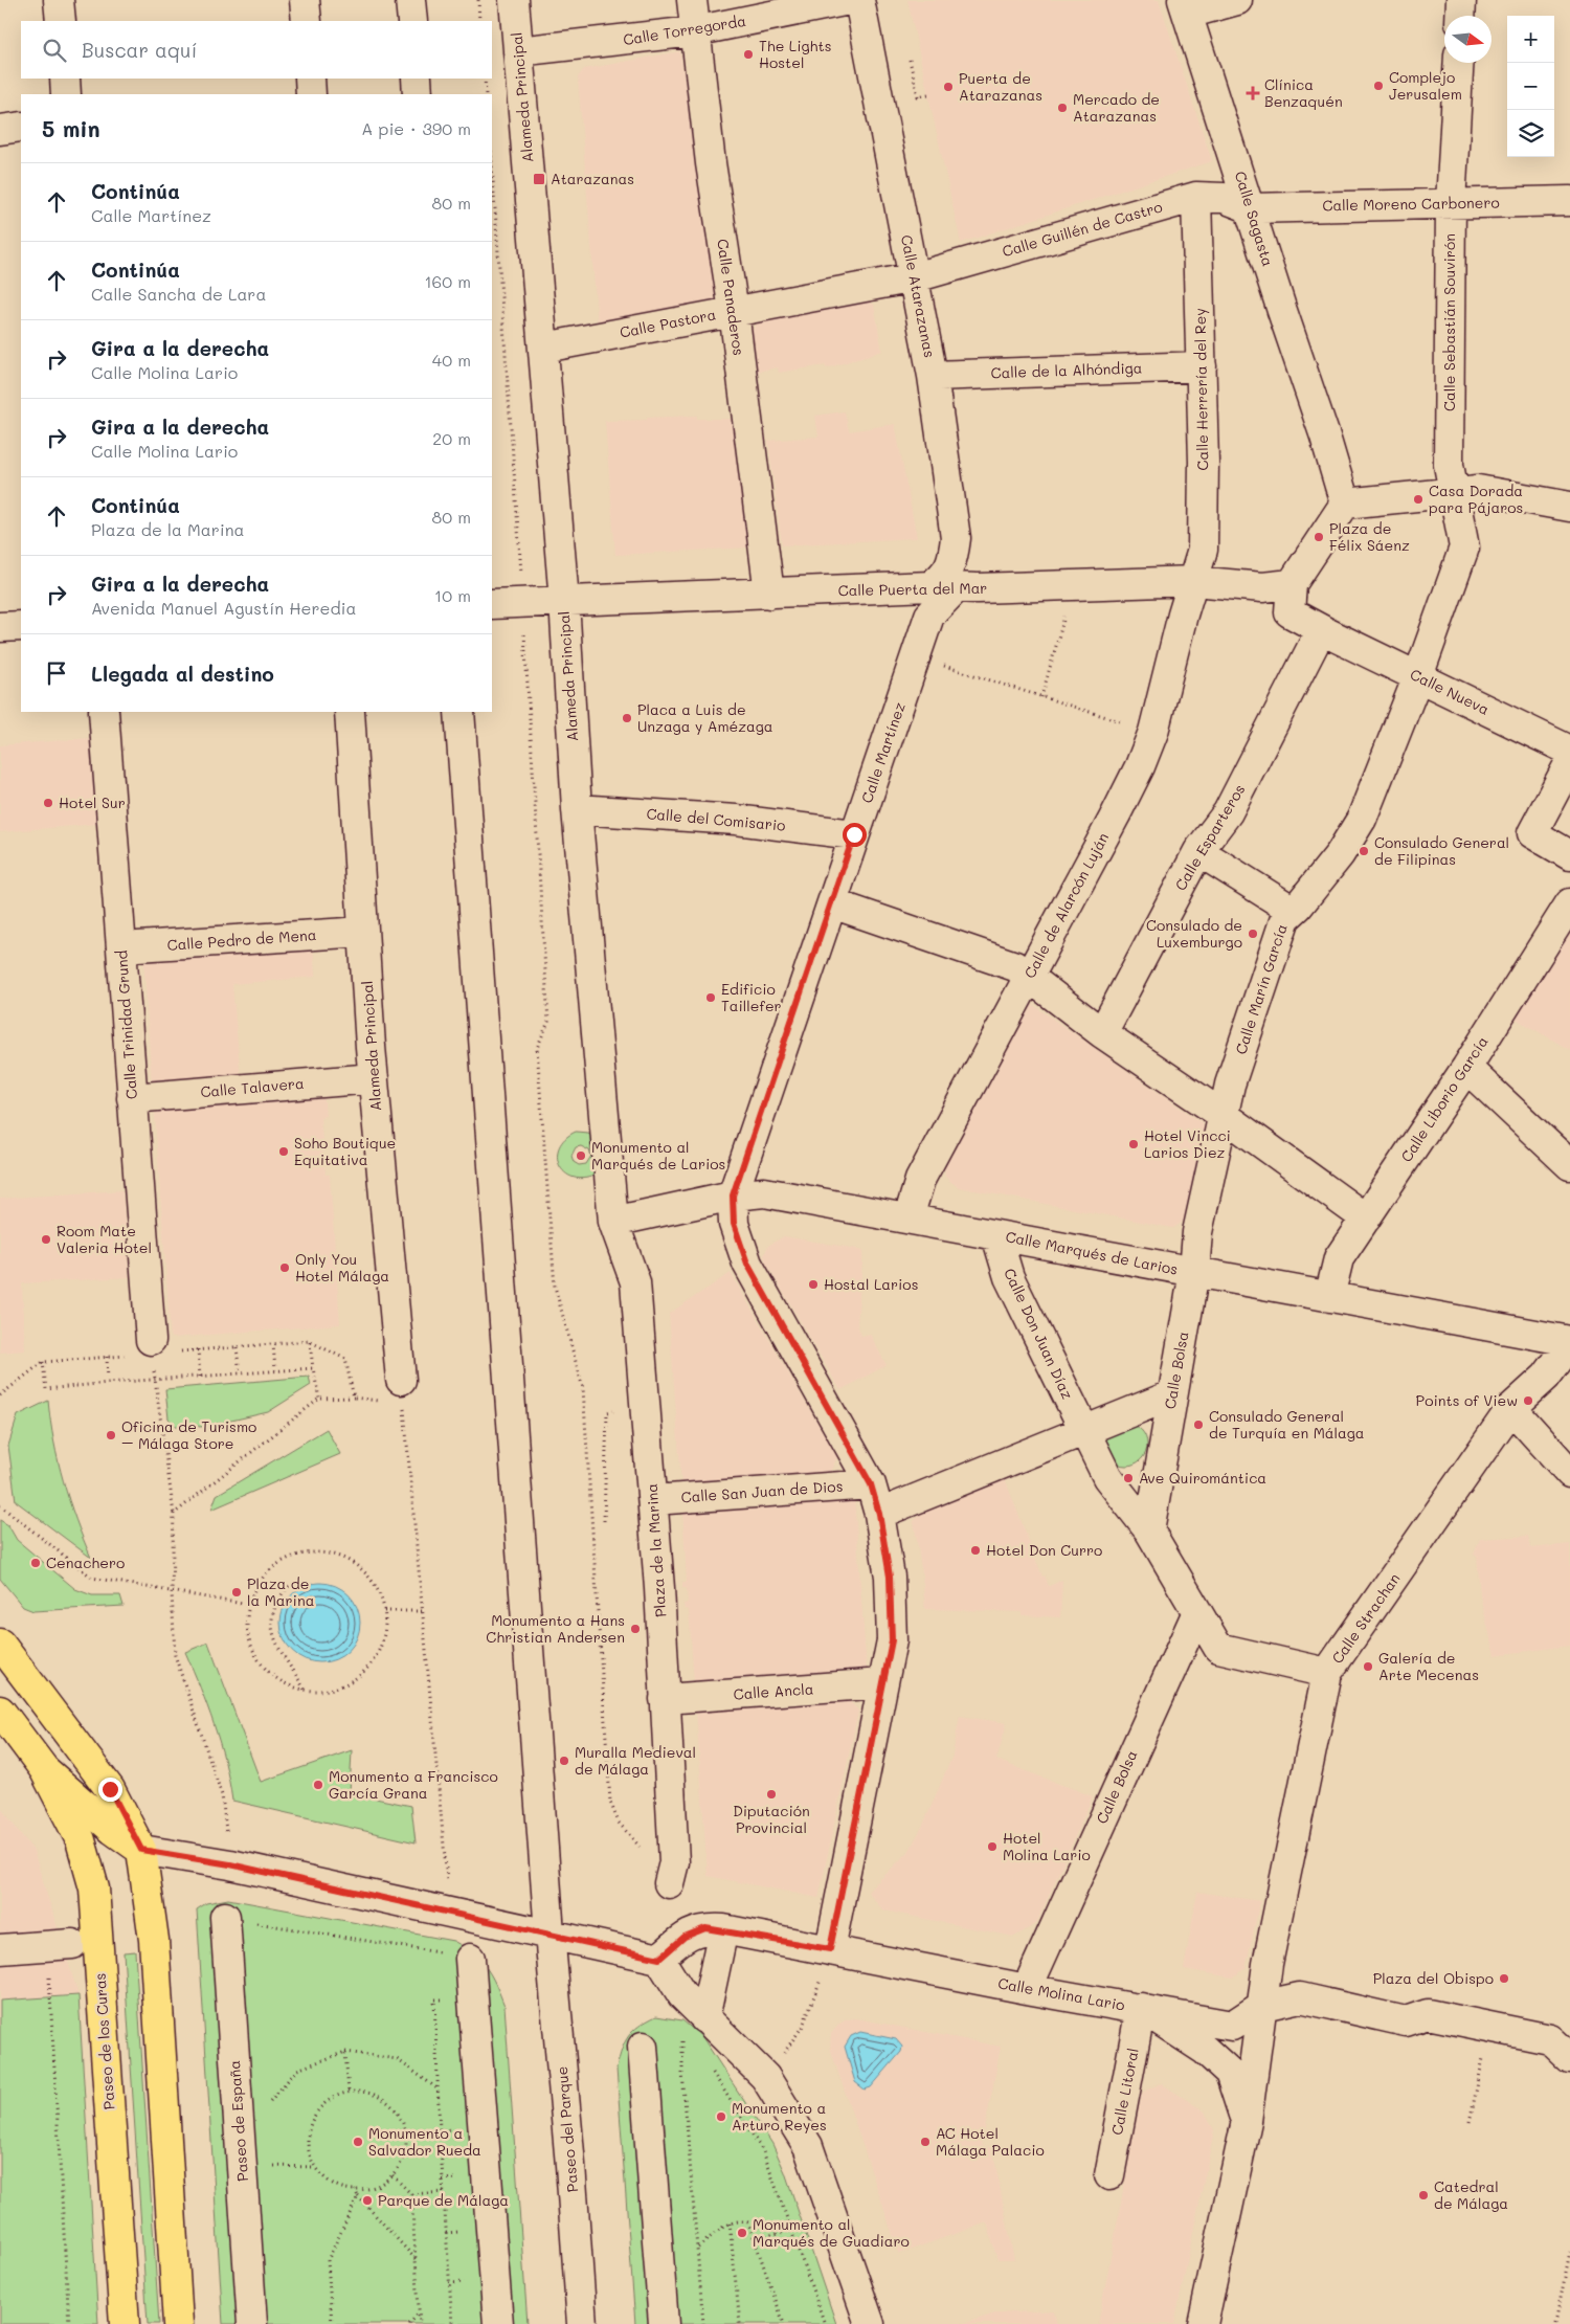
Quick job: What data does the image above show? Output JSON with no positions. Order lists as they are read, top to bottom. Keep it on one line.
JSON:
{"streets":{"main road":["Paseo de los Curas"],"street":["Calle Torregorda","Alameda Principal","Calle Moreno Carbonero","Calle Sagasta","Calle Guillén de Castro","Calle Atarazanas","Calle Panaderos","Calle Sebastián Souvirón","Calle Pastora","Calle de la Alhóndiga","Calle Herrería del Rey","Calle Puerta del Mar","Calle Nueva","Calle Martínez","Calle del Comisario","Calle Esparteros","Calle de Alarcón Luján","Calle Pedro de Mena","Calle Marín García","Calle Trinidad Grund","Calle Talavera","Calle Liborio García","Calle Marqués de Larios","Calle Don Juan Díaz","Calle Bolsa","Calle San Juan de Dios","Plaza de la Marina","Calle Strachan","Calle Ancla","Calle Molina Lario","Calle Litoral","Paseo de España","Paseo del Parque"]},"crossings":[["Calle Torregorda","Alameda Principal"],["Calle Torregorda","Calle Panaderos"],["Alameda Principal","Calle Pastora"],["Alameda Principal","Calle Puerta del Mar"],["Alameda Principal","Calle del Comisario"],["Alameda Principal","Calle Pedro de Mena"],["Alameda Principal","Calle Talavera"],["Alameda Principal","Calle Marqués de Larios"],["Alameda Principal","Plaza de la Marina"],["Calle Moreno Carbonero","Calle Sagasta"],["Calle Moreno Carbonero","Calle Guillén de Castro"],["Calle Moreno Carbonero","Calle Sebastián Souvirón"],["Calle Sagasta","Calle Guillén de Castro"],["Calle Guillén de Castro","Calle Atarazanas"],["Calle Guillén de Castro","Calle Pastora"],["Calle Guillén de Castro","Calle Herrería del Rey"],["Calle Atarazanas","Calle Pastora"],["Calle Atarazanas","Calle de la Alhóndiga"],["Calle Atarazanas","Calle Puerta del Mar"],["Calle Atarazanas","Calle Martínez"],["Calle Panaderos","Calle Pastora"],["Calle Panaderos","Calle Puerta del Mar"],["Calle Sebastián Souvirón","Calle Marín García"],["Calle de la Alhóndiga","Calle Herrería del Rey"],["Calle Herrería del Rey","Calle Puerta del Mar"],["Calle Herrería del Rey","Calle de Alarcón Luján"],["Calle Puerta del Mar","Calle Nueva"],["Calle Puerta del Mar","Calle Martínez"],["Calle Puerta del Mar","Calle de Alarcón Luján"],["Calle Nueva","Calle Esparteros"],["Calle Nueva","Calle Marín García"],["Calle Martínez","Calle del Comisario"],["Calle Martínez","Calle Marqués de Larios"],["Calle de Alarcón Luján","Calle Marqués de Larios"],["Calle Pedro de Mena","Calle Trinidad Grund"],["Calle Marín García","Calle Marqués de Larios"],["Calle Marín García","Calle Bolsa"],["Calle Trinidad Grund","Calle Talavera"],["Calle Liborio García","Calle Marqués de Larios"],["Calle Marqués de Larios","Calle Don Juan Díaz"],["Calle Marqués de Larios","Calle Bolsa"],["Calle Marqués de Larios","Plaza de la Marina"],["Calle Marqués de Larios","Calle Strachan"],["Calle Bolsa","Calle Molina Lario"],["Calle San Juan de Dios","Plaza de la Marina"],["Plaza de la Marina","Calle Ancla"],["Calle Strachan","Calle Molina Lario"],["Calle Molina Lario","Calle Litoral"]],"places":{"other":["The Lights Hostel","Complejo Jerusalem","Puerta de Atarazanas","Mercado de Atarazanas","Casa Dorada para Pájaros","Plaza de Félix Sáenz","Placa a Luis de Unzaga y Amézaga","Hotel Sur","Consulado General de Filipinas","Consulado de Luxemburgo","Edificio Taillefer","Hotel Vincci Larios Diez","Soho Boutique Equitativa","Monumento al Marqués de Larios","Room Mate Valeria Hotel","Only You Hotel Málaga","Hostal Larios","Points of View","Consulado General de Turquía en Málaga","Oficina de Turismo – Málaga Store","Ave Quiromántica","Hotel Don Curro","Cenachero","Plaza de la Marina","Monumento a Hans Christian Andersen","Galería de Arte Mecenas","Muralla Medieval de Málaga","Monumento a Francisco García Grana","Diputación Provincial","Hotel Molina Lario","Plaza del Obispo","Monumento a Arturo Reyes","Monumento a Salvador Rueda","AC Hotel Málaga Palacio","Catedral de Málaga","Parque de Málaga","Monumento al Marqués de Guadiaro"],"health":["Clínica Benzaquén"],"transit":["Atarazanas"]},"north":"right","page":{"map_buttons":["+","−"],"search":"Buscar aquí","heading":["5 min","A pie · 390 m"],"list":[["Continúa","Calle Martínez","80 m"],["Continúa","Calle Sancha de Lara","160 m"],["Gira a la derecha","Calle Molina Lario","40 m"],["Gira a la derecha","Calle Molina Lario","20 m"],["Continúa","Plaza de la Marina","80 m"],["Gira a la derecha","Avenida Manuel Agustín Heredia","10 m"],"Llegada al destino"]}}
